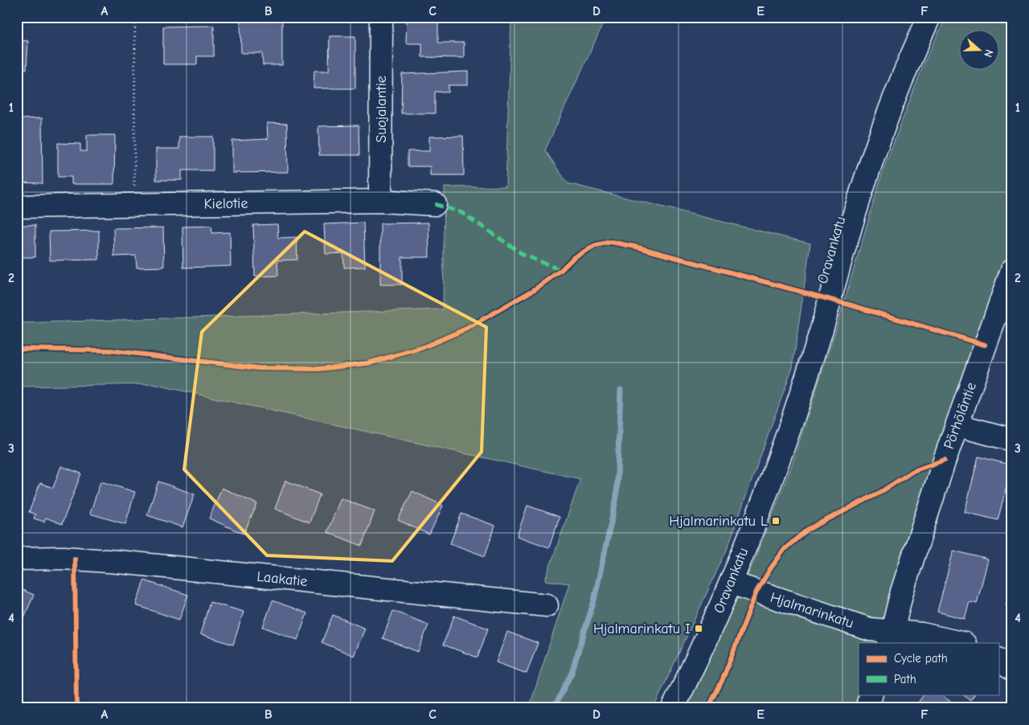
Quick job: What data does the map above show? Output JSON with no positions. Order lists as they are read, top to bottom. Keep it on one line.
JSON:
{"streets":{"street":["Suojalantie","Kielotie","Oravankatu","Pörhöläntie","Laakatie","Hjalmarinkatu"]},"crossings":[["Suojalantie","Kielotie"],["Oravankatu","Hjalmarinkatu"],["Pörhöläntie","Hjalmarinkatu"]],"places":{"transit":["Hjalmarinkatu L","Hjalmarinkatu I"]},"legend":["Cycle path","Path"],"north":"right","grid":{"columns":["A","B","C","D","E","F"],"rows":["1","2","3","4"]}}
